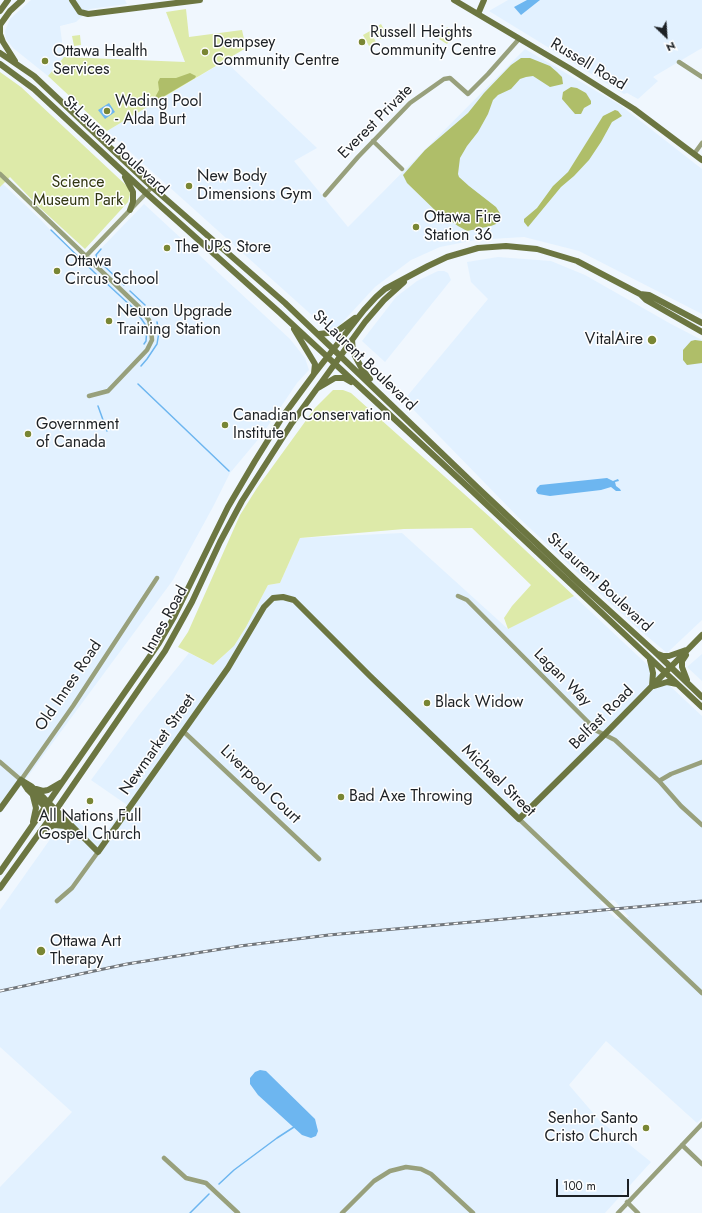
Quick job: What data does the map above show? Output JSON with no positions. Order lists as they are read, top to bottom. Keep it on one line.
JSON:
{"streets":{"main road":["Russell Road","St-Laurent Boulevard","Innes Road","Old Innes Road","Belfast Road","Newmarket Street","Michael Street"],"street":["Everest Private","Lagan Way","Liverpool Court"]},"crossings":[["Russell Road","Everest Private"],["St-Laurent Boulevard","Innes Road"],["St-Laurent Boulevard","Belfast Road"],["Lagan Way","Belfast Road"],["Belfast Road","Michael Street"],["Newmarket Street","Michael Street"],["Newmarket Street","Liverpool Court"]],"parks":["Science Museum Park"],"places":["Russell Heights Community Centre","Dempsey Community Centre","Ottawa Health Services","Wading Pool - Alda Burt","New Body Dimensions Gym","Ottawa Fire Station 36","The UPS Store","Ottawa Circus School","Neuron Upgrade Training Station","VitalAire","Canadian Conservation Institute","Government of Canada","Black Widow","Bad Axe Throwing","All Nations Full Gospel Church","Ottawa Art Therapy","Senhor Santo Cristo Church"],"scale_bar":"100 m","north":"bottom right"}
